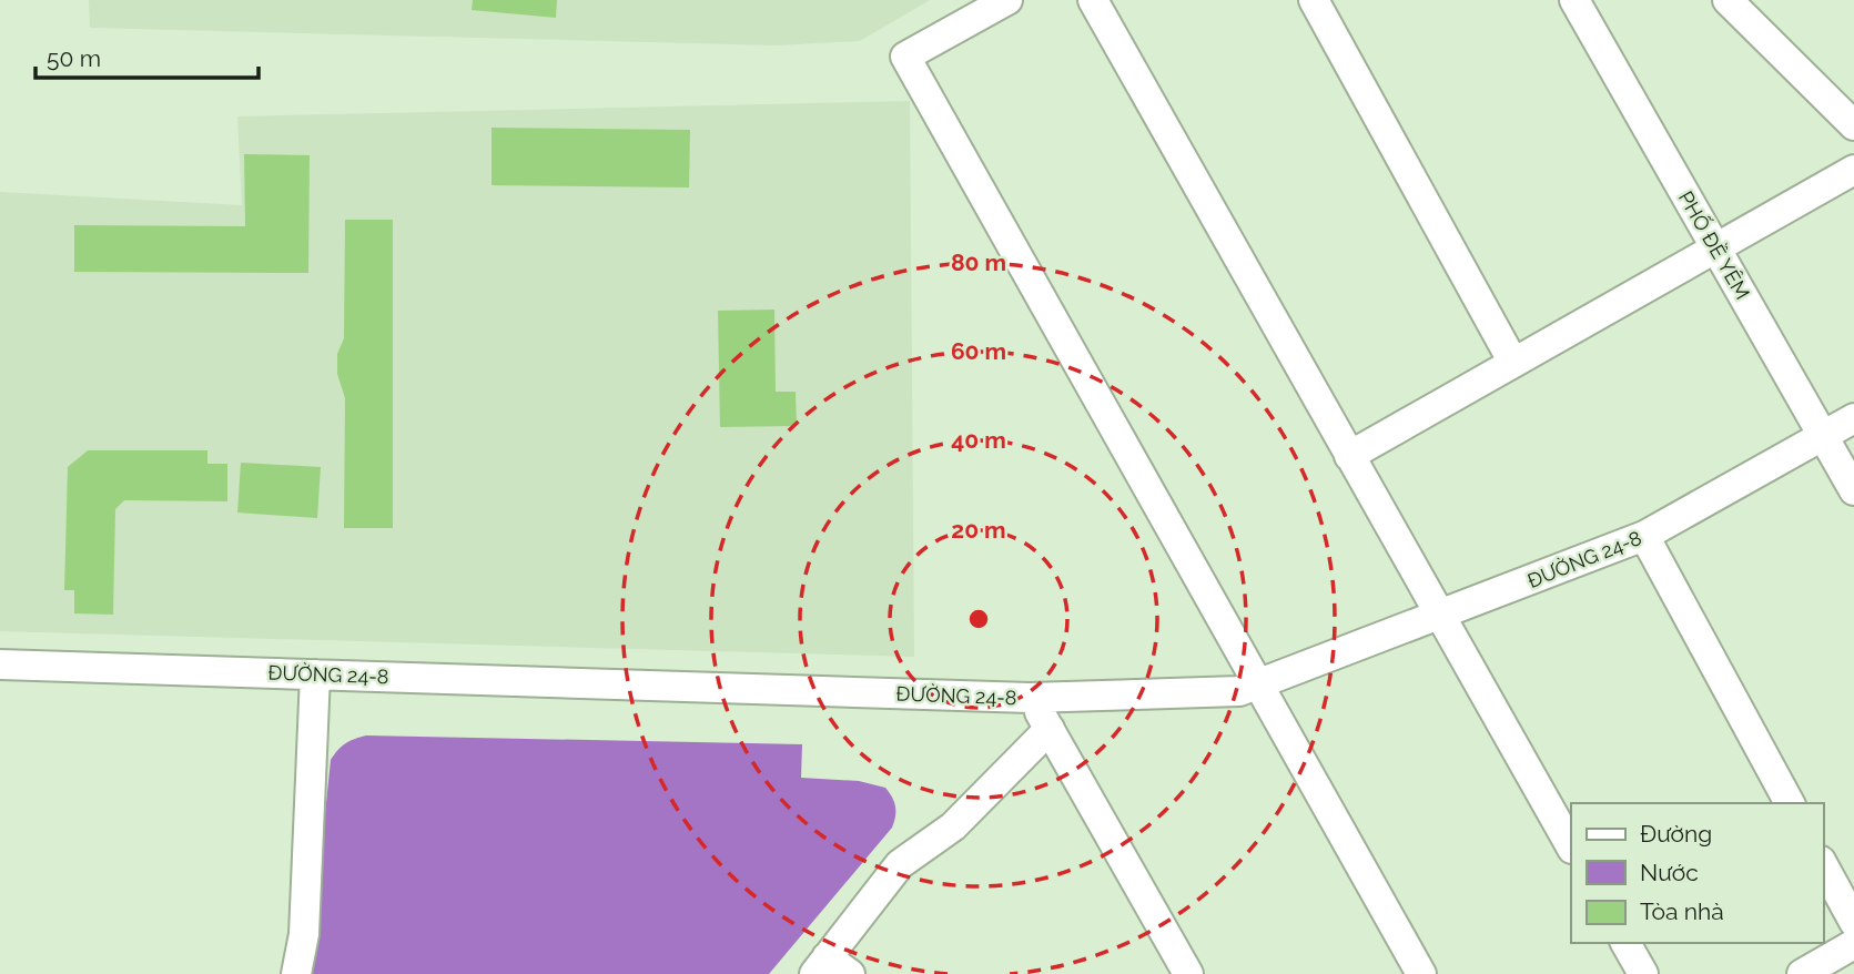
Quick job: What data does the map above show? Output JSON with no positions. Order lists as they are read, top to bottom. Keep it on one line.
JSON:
{"streets":{"street":["PHỐ ĐỀ YÊM","ĐƯỜNG 24-8"]},"crossings":[["PHỐ ĐỀ YÊM","ĐƯỜNG 24-8"]],"legend":["Đường","Nước","Tòa nhà"],"scale_bar":"50 m","rings":["80 m","60 m","40 m","20 m"]}
